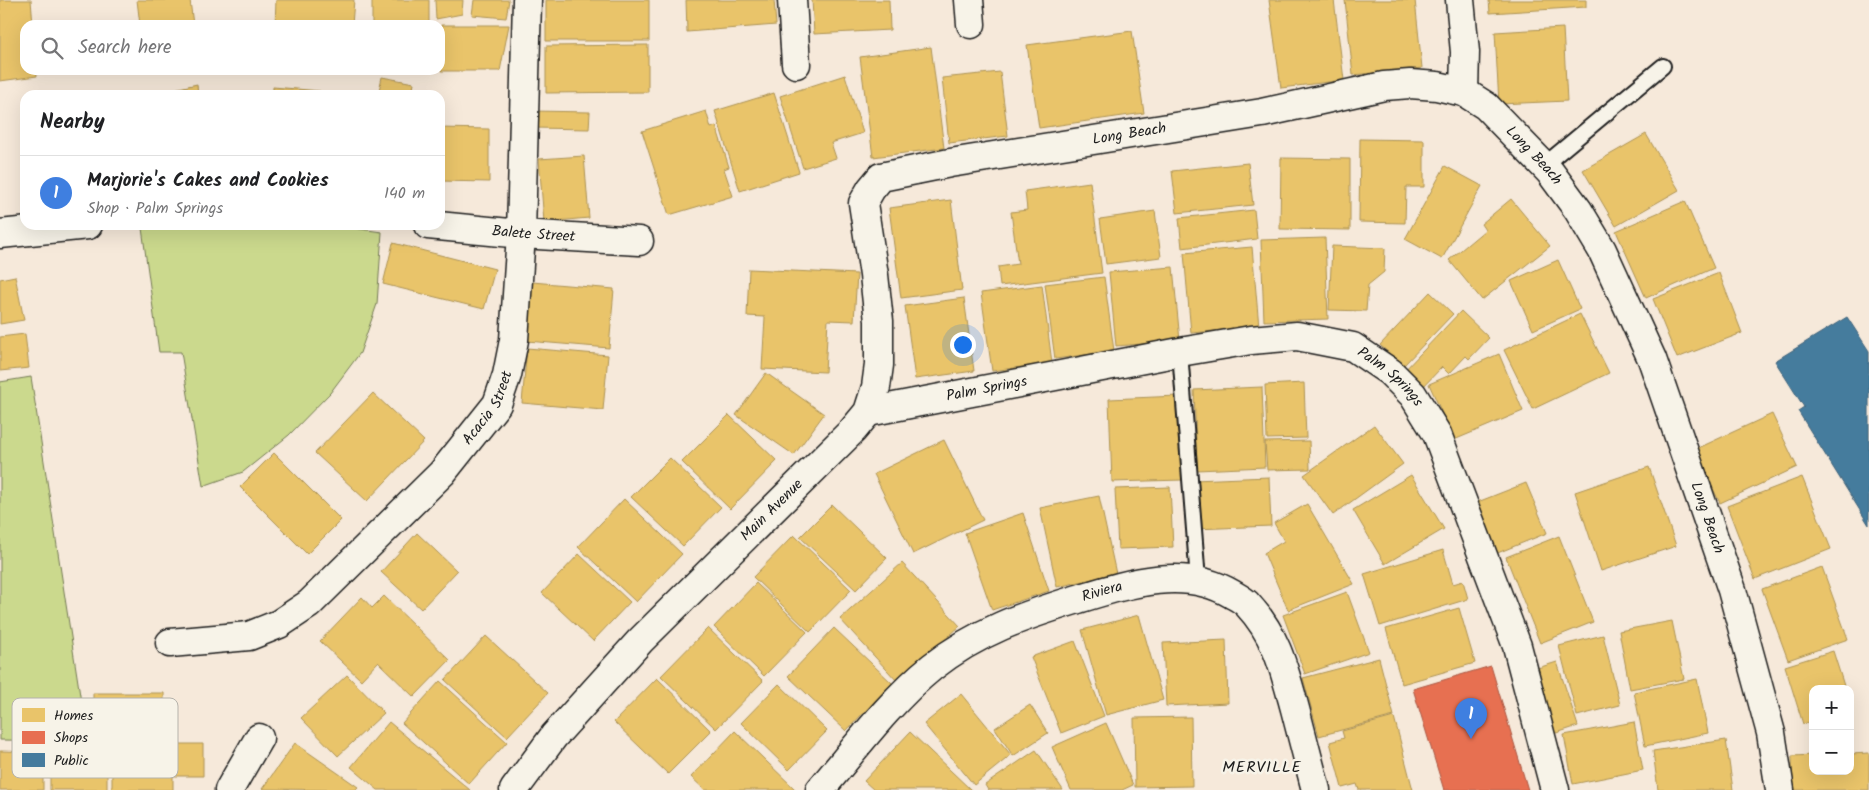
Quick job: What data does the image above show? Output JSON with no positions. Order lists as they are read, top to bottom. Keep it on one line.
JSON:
{"streets":{"street":["Long Beach","Balete Street","Palm Springs","Acacia Street","Main Avenue","Riviera"]},"crossings":[["Long Beach","Main Avenue"],["Balete Street","Acacia Street"],["Palm Springs","Main Avenue"]],"districts":["MERVILLE"],"legend":["Homes","Shops","Public"],"page":{"search":"Search here","heading":"Nearby","list":[{"mark":"1","name":"Marjorie's Cakes and Cookies","note":"Shop · Palm Springs","value":"140 m"}],"map_buttons":["+","−"],"pins":"1"}}
